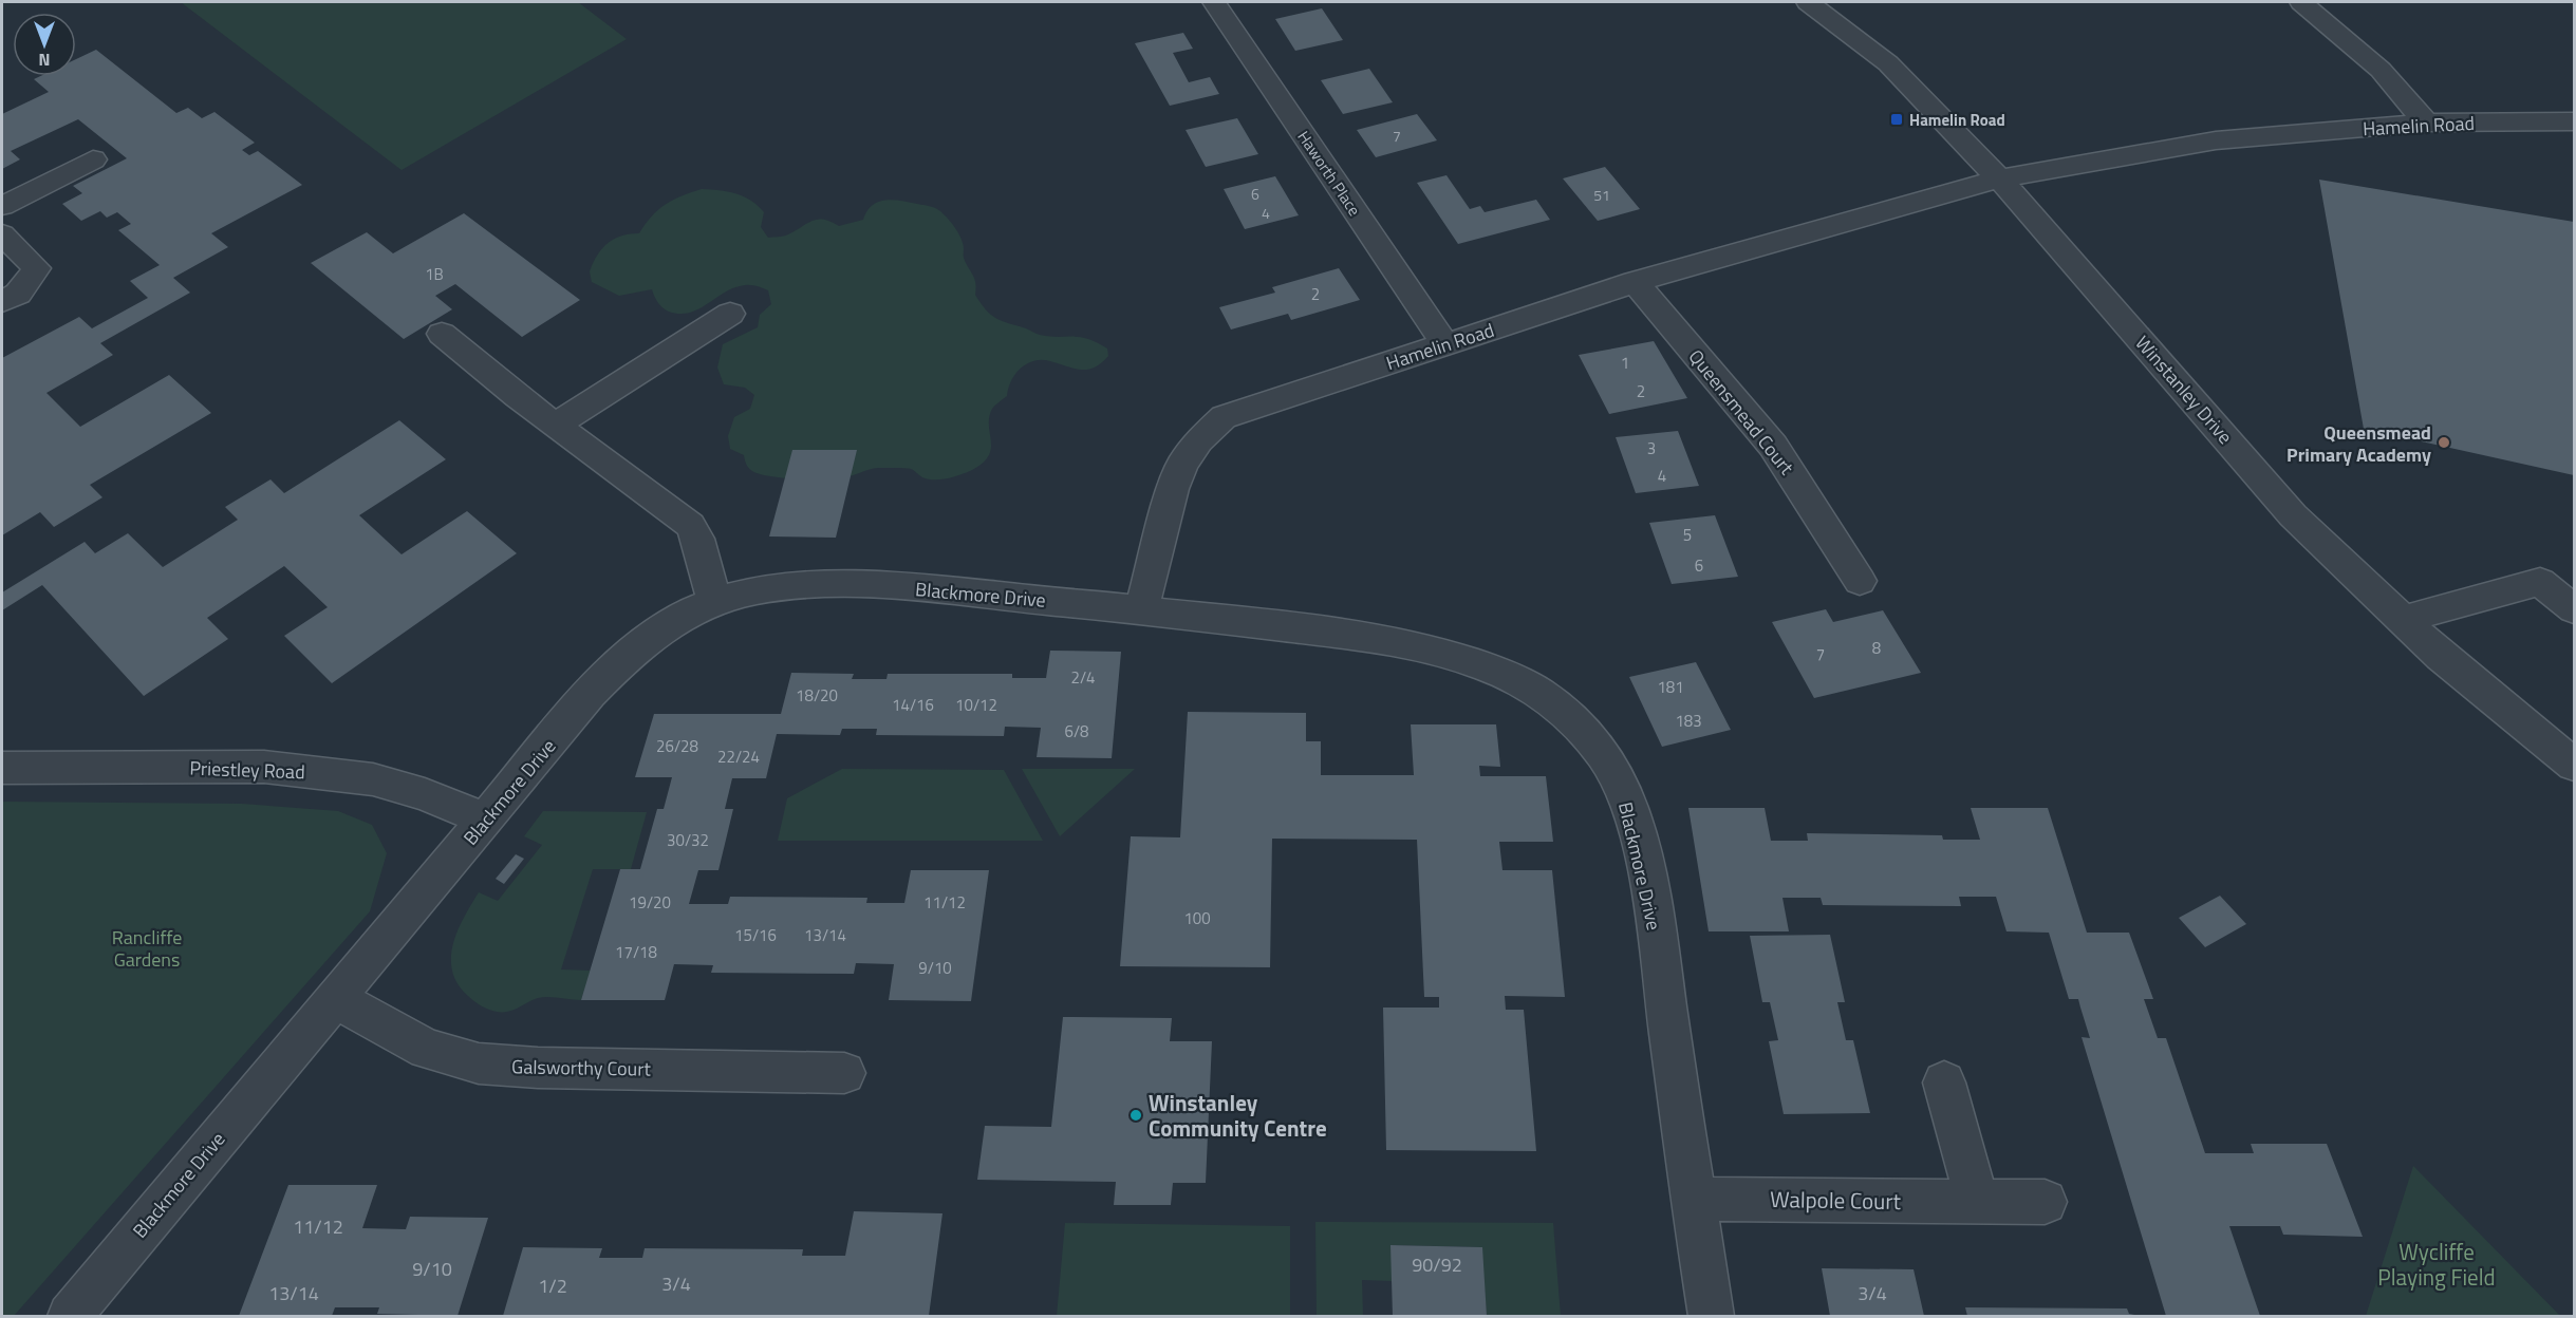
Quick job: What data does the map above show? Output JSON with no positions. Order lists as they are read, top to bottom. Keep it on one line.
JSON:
{"streets":{"street":["Hamelin Road","Haworth Place","Winstanley Drive","Queensmead Court","Blackmore Drive","Priestley Road","Galsworthy Court","Walpole Court"]},"crossings":[["Hamelin Road","Haworth Place"],["Hamelin Road","Winstanley Drive"],["Hamelin Road","Queensmead Court"],["Hamelin Road","Blackmore Drive"],["Blackmore Drive","Priestley Road"],["Blackmore Drive","Galsworthy Court"],["Blackmore Drive","Walpole Court"]],"parks":["Rancliffe Gardens","Wycliffe Playing Field"],"places":{"transit":["Hamelin Road"],"other":["Queensmead Primary Academy","Winstanley Community Centre"]},"house_numbers":["7","6","51","4","1B","2","1","2","3","4","5","6","8","7","2/4","181","18/20","14/16","10/12","183","6/8","26/28","22/24","30/32","19/20","11/12","100","15/16","13/14","17/18","9/10","11/12","90/92","9/10","3/4","1/2","13/14","3/4"],"north":"bottom"}
